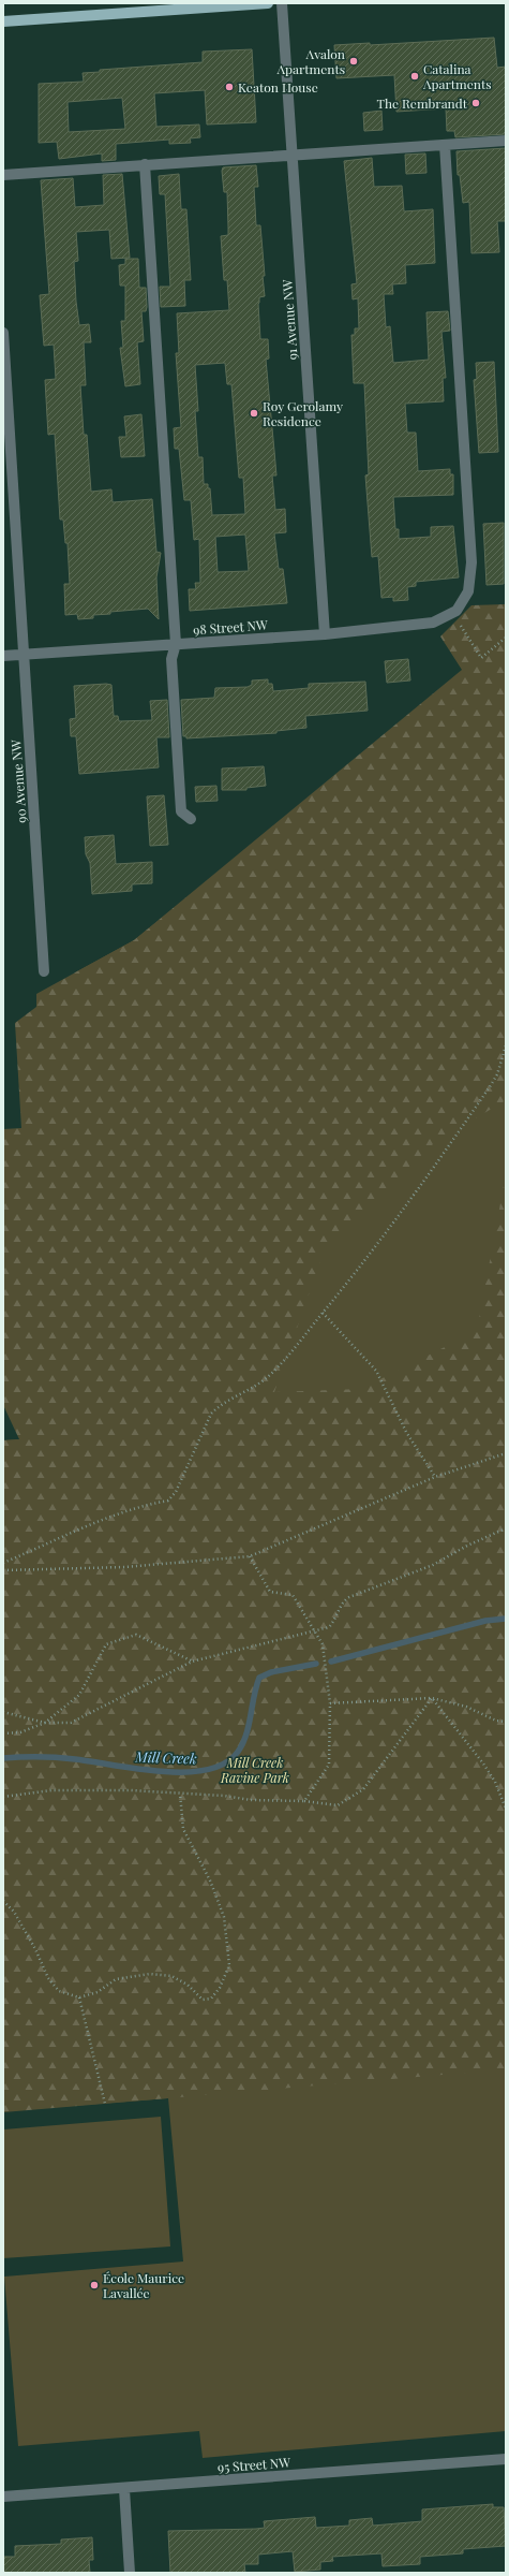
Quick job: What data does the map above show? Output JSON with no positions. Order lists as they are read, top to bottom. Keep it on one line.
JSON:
{"streets":{"street":["91 Avenue NW","98 Street NW","90 Avenue NW","95 Street NW"]},"crossings":[["91 Avenue NW","98 Street NW"],["98 Street NW","90 Avenue NW"]],"water":["Mill Creek"],"parks":["Mill Creek Ravine Park"],"places":["Avalon Apartments","Catalina Apartments","Keaton House","The Rembrandt","Roy Gerolamy Residence","École Maurice Lavallée"]}
